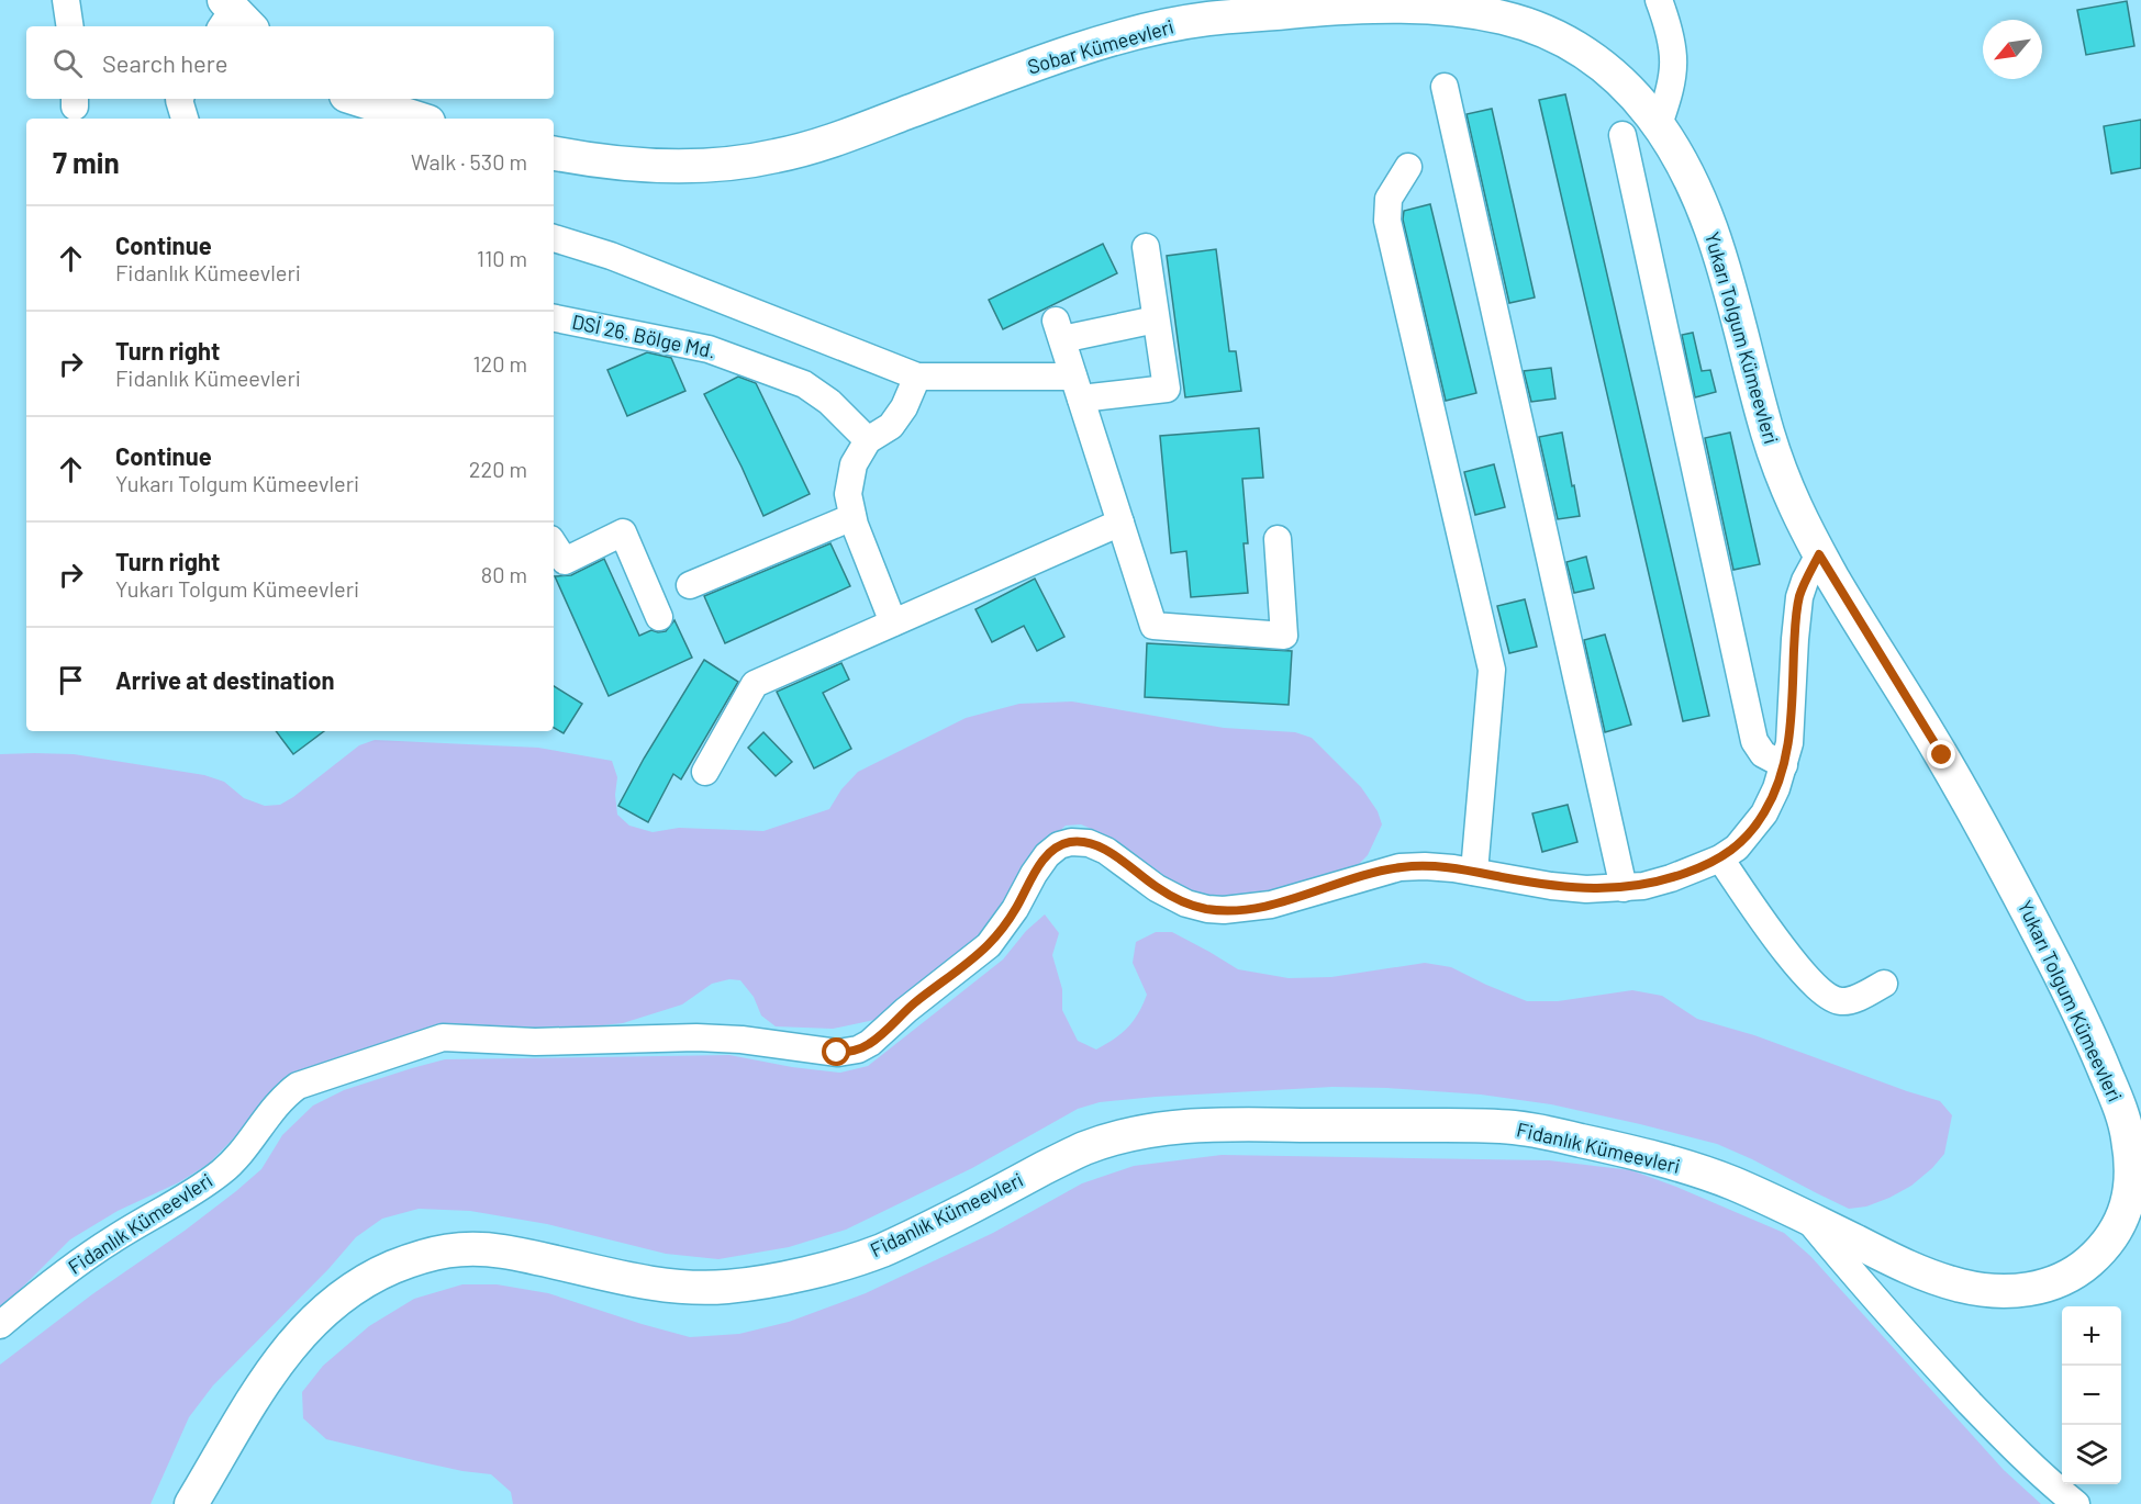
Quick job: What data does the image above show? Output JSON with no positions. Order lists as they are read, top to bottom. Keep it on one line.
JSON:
{"streets":{"main road":["Sobar Kümeevleri","Yukarı Tolgum Kümeevleri","Fidanlık Kümeevleri"],"street":["DSİ 26. Bölge Md."]},"crossings":[["Sobar Kümeevleri","Yukarı Tolgum Kümeevleri"],["Yukarı Tolgum Kümeevleri","Fidanlık Kümeevleri"]],"north":"bottom left","page":{"search":"Search here","heading":["7 min","Walk · 530 m"],"list":[["Continue","Fidanlık Kümeevleri","110 m"],["Turn right","Fidanlık Kümeevleri","120 m"],["Continue","Yukarı Tolgum Kümeevleri","220 m"],["Turn right","Yukarı Tolgum Kümeevleri","80 m"],"Arrive at destination"],"map_buttons":["+","−"]}}
